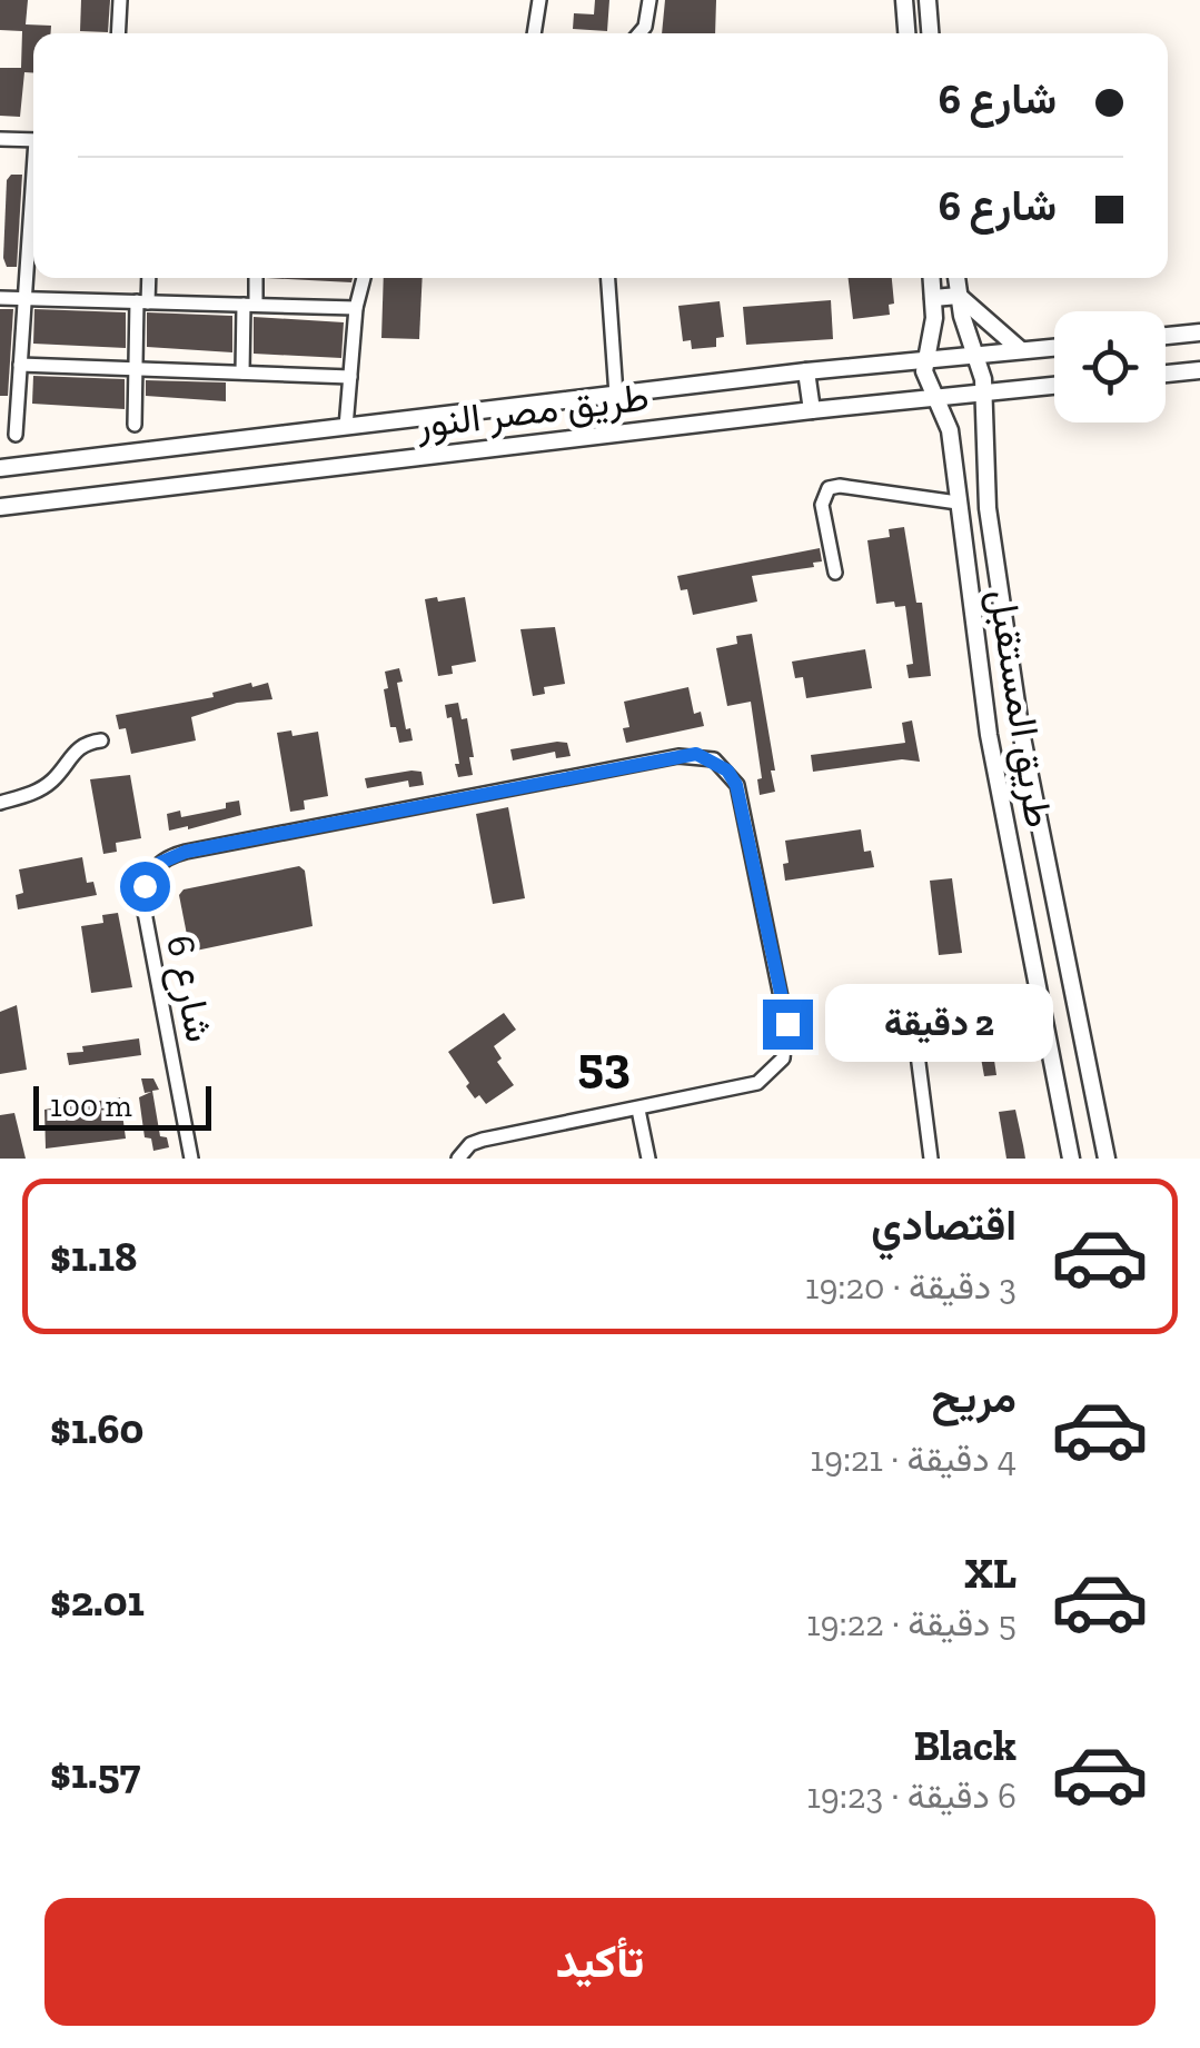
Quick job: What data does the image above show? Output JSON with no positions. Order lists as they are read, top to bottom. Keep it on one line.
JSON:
{"streets":{"street":["طريق مصر النور","طريق المستقبل","شارع 6"]},"crossings":[["طريق مصر النور","طريق المستقبل"]],"districts":["53"],"scale_bar":"100 m","page":{"banner":["شارع 6","شارع 6"],"bubble":"2 دقيقة","scale":"100 m","list":[{"name":"اقتصادي","note":"3 دقيقة · 19:20","value":"$1.18"},{"name":"مريح","note":"4 دقيقة · 19:21","value":"$1.60"},{"name":"XL","note":"5 دقيقة · 19:22","value":"$2.01"},{"name":"Black","note":"6 دقيقة · 19:23","value":"$1.57"}],"buttons":"تأكيد"}}
